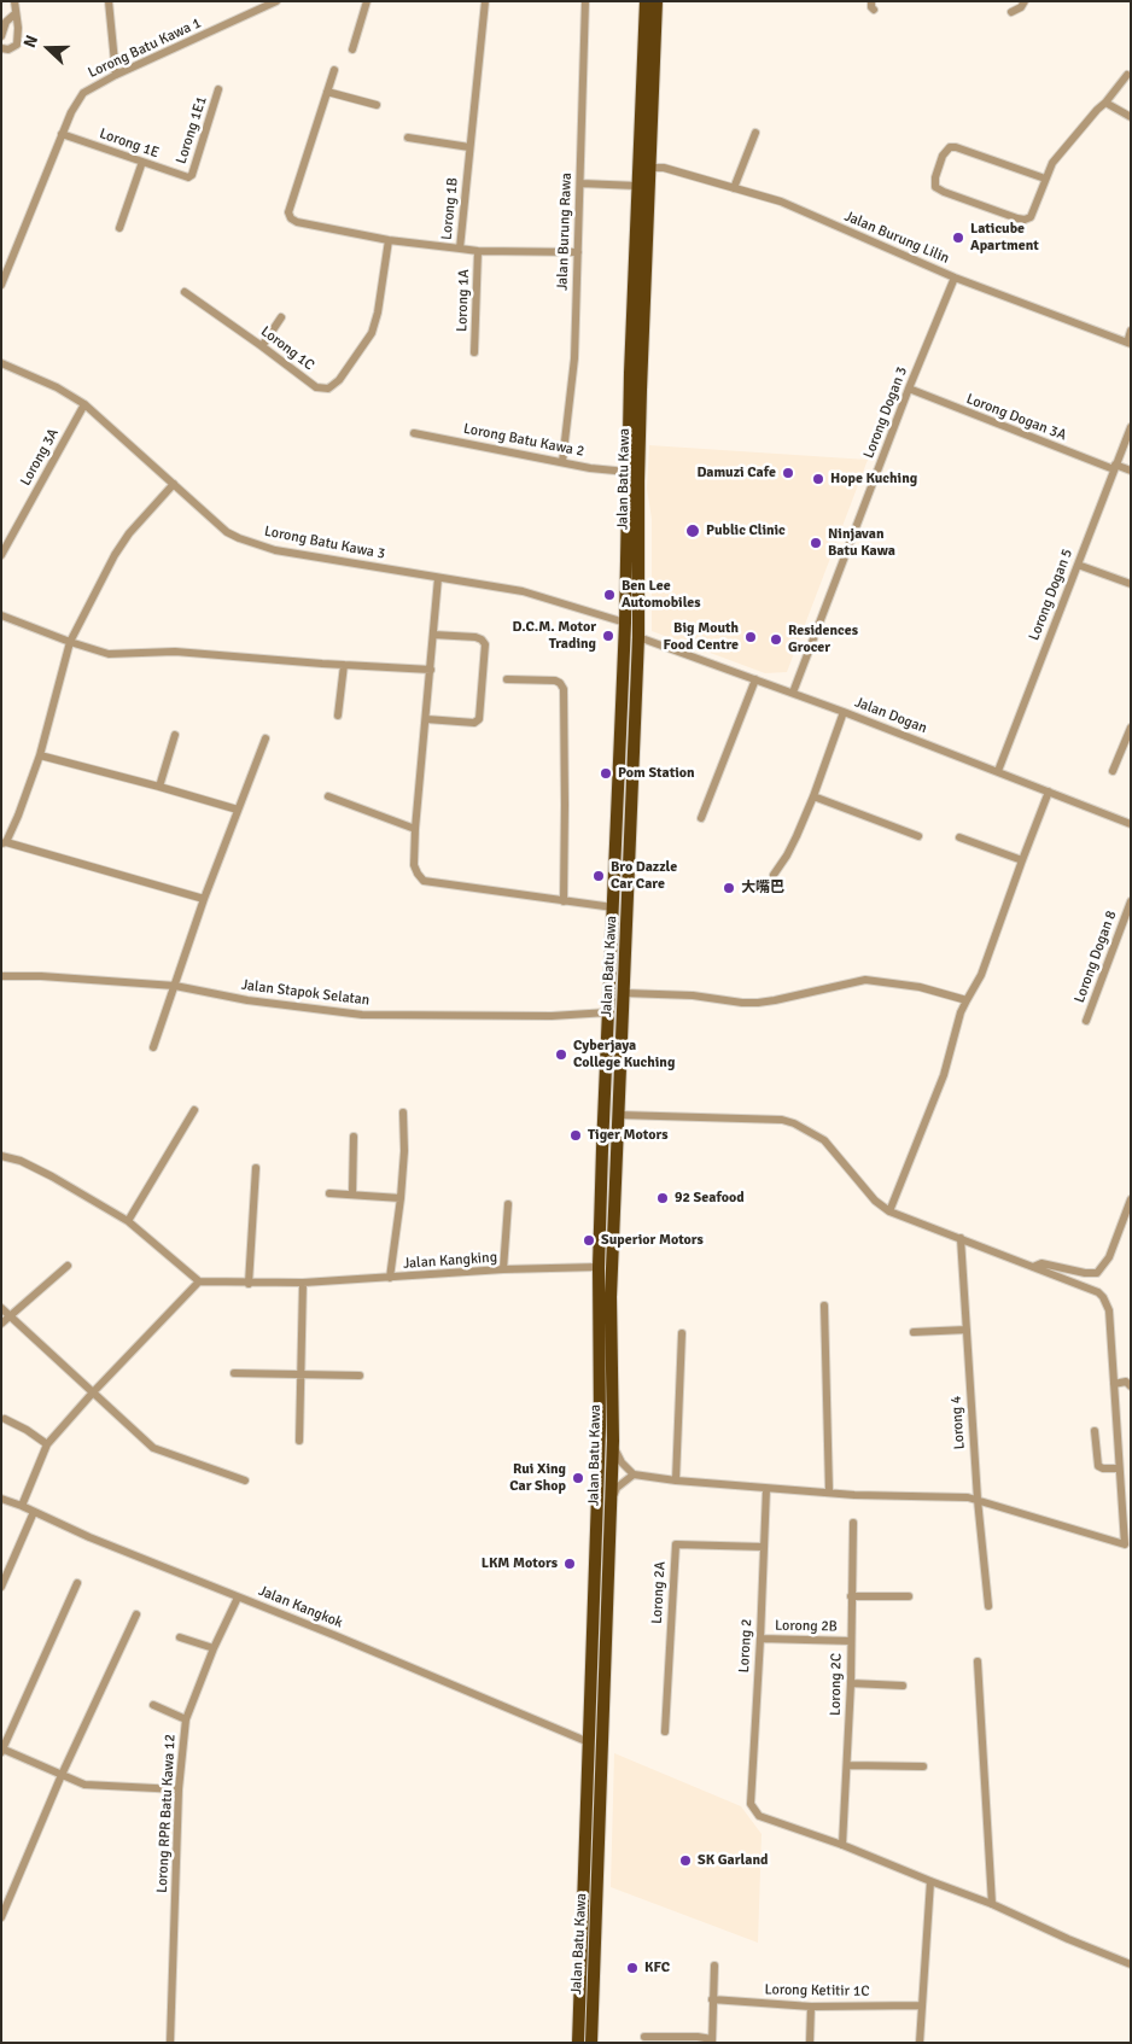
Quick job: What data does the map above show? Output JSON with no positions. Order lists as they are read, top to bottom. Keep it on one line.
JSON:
{"streets":{"highway":["Jalan Batu Kawa"],"street":["Lorong Batu Kawa 1","Lorong 1E1","Lorong 1E","Lorong 1B","Jalan Burung Rawa","Jalan Burung Lilin","Lorong 1A","Lorong 1C","Lorong Dogan 3","Lorong Dogan 3A","Lorong Batu Kawa 2","Lorong 3A","Lorong Batu Kawa 3","Lorong Dogan 5","Jalan Dogan","Lorong Dogan 8","Jalan Stapok Selatan","Jalan Kangking","Lorong 4","Lorong 2A","Jalan Kangkok","Lorong 2B","Lorong 2","Lorong 2C","Lorong RPR Batu Kawa 12","Lorong Ketitir 1C"]},"crossings":[["Lorong Batu Kawa 1","Lorong 1E"],["Lorong 1E1","Lorong 1E"],["Lorong 1B","Lorong 1C"],["Jalan Burung Rawa","Lorong Batu Kawa 2"],["Jalan Burung Lilin","Lorong Dogan 3"],["Jalan Burung Lilin","Jalan Batu Kawa"],["Lorong Dogan 3","Lorong Dogan 3A"],["Lorong Dogan 3","Jalan Dogan"],["Lorong Dogan 3A","Lorong Dogan 5"],["Lorong Batu Kawa 2","Jalan Batu Kawa"],["Lorong 3A","Lorong Batu Kawa 3"],["Jalan Batu Kawa","Lorong Batu Kawa 3"],["Jalan Batu Kawa","Jalan Dogan"],["Jalan Batu Kawa","Jalan Stapok Selatan"],["Jalan Batu Kawa","Jalan Kangking"],["Jalan Batu Kawa","Jalan Kangkok"],["Lorong Dogan 5","Jalan Dogan"],["Lorong 2A","Lorong 2"],["Jalan Kangkok","Lorong RPR Batu Kawa 12"],["Lorong 2B","Lorong 2"],["Lorong 2B","Lorong 2C"],["Lorong 2","Lorong 2C"]],"places":["Laticube Apartment","Damuzi Cafe","Hope Kuching","Public Clinic","Ninjavan Batu Kawa","Ben Lee Automobiles","D.C.M. Motor Trading","Big Mouth Food Centre","Residences Grocer","Pom Station","Bro Dazzle Car Care","大嘴巴","Cyberjaya College Kuching","Tiger Motors","92 Seafood","Superior Motors","Rui Xing Car Shop","LKM Motors","SK Garland","KFC"],"north":"left"}
